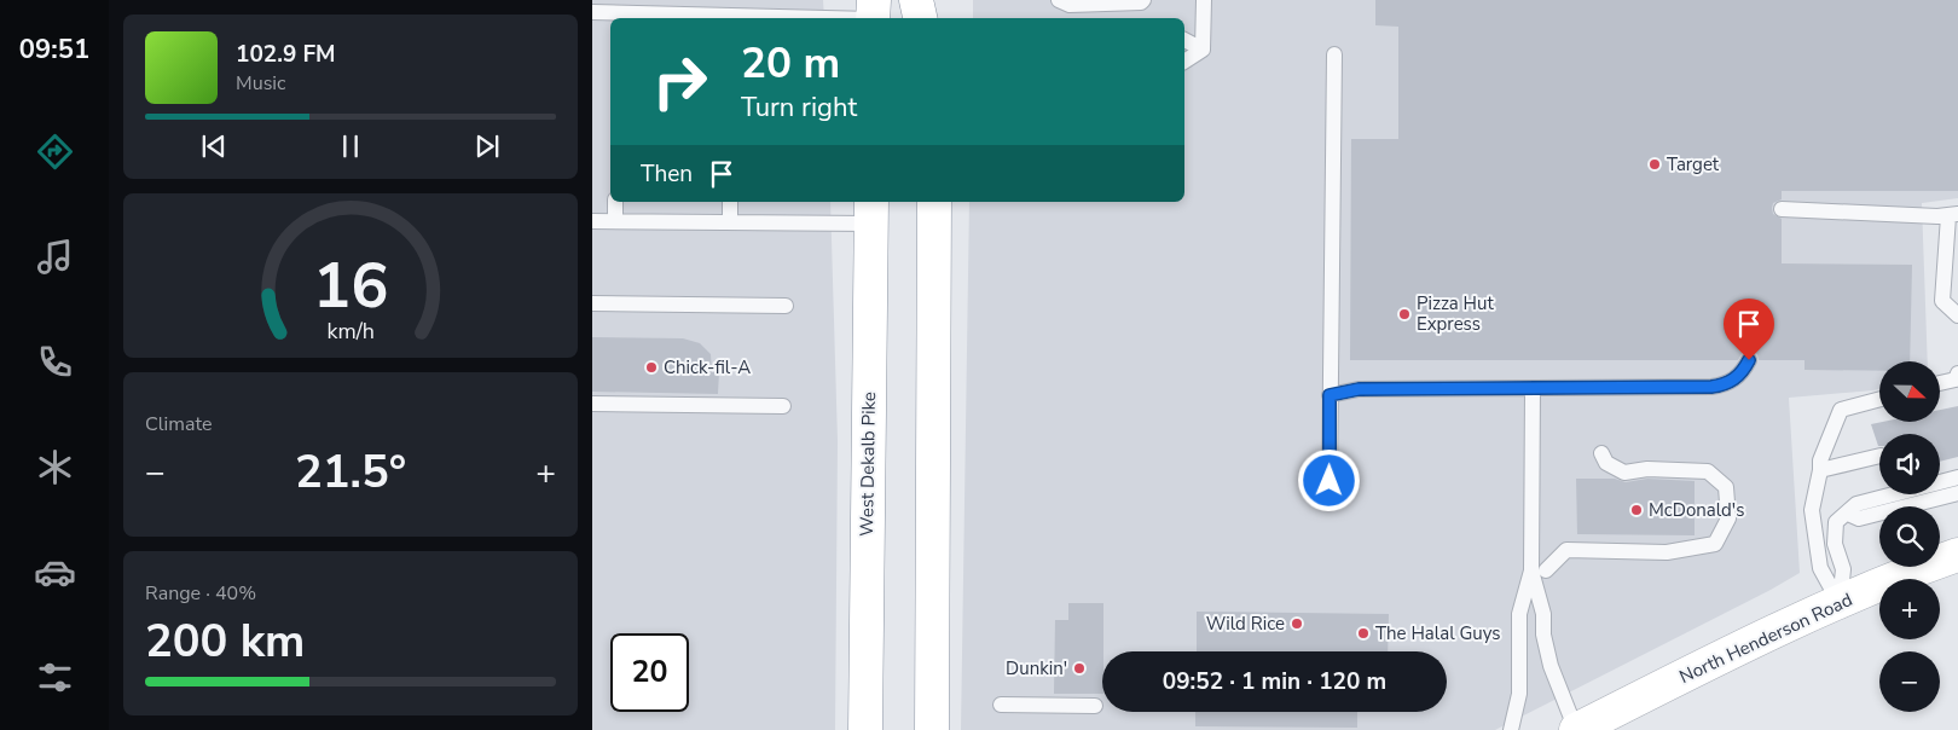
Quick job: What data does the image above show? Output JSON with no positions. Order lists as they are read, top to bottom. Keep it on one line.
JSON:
{"streets":{"main road":["West Dekalb Pike","North Henderson Road"]},"places":["Target","Pizza Hut Express","Chick-fil-A","McDonald's","Wild Rice","The Halal Guys","Dunkin'"],"north":"right","page":{"tabs":"09:51","turn":["20 m","Turn right"],"song":["102.9 FM","Music"],"then":"Then","map_buttons":["+","−"],"tile":["Climate",["Range · 40%","200 km"]],"heat":["−","21.5°","+"],"limit":"20","trip":"09:52 · 1 min · 120 m","gauge":["16","km/h"]}}
